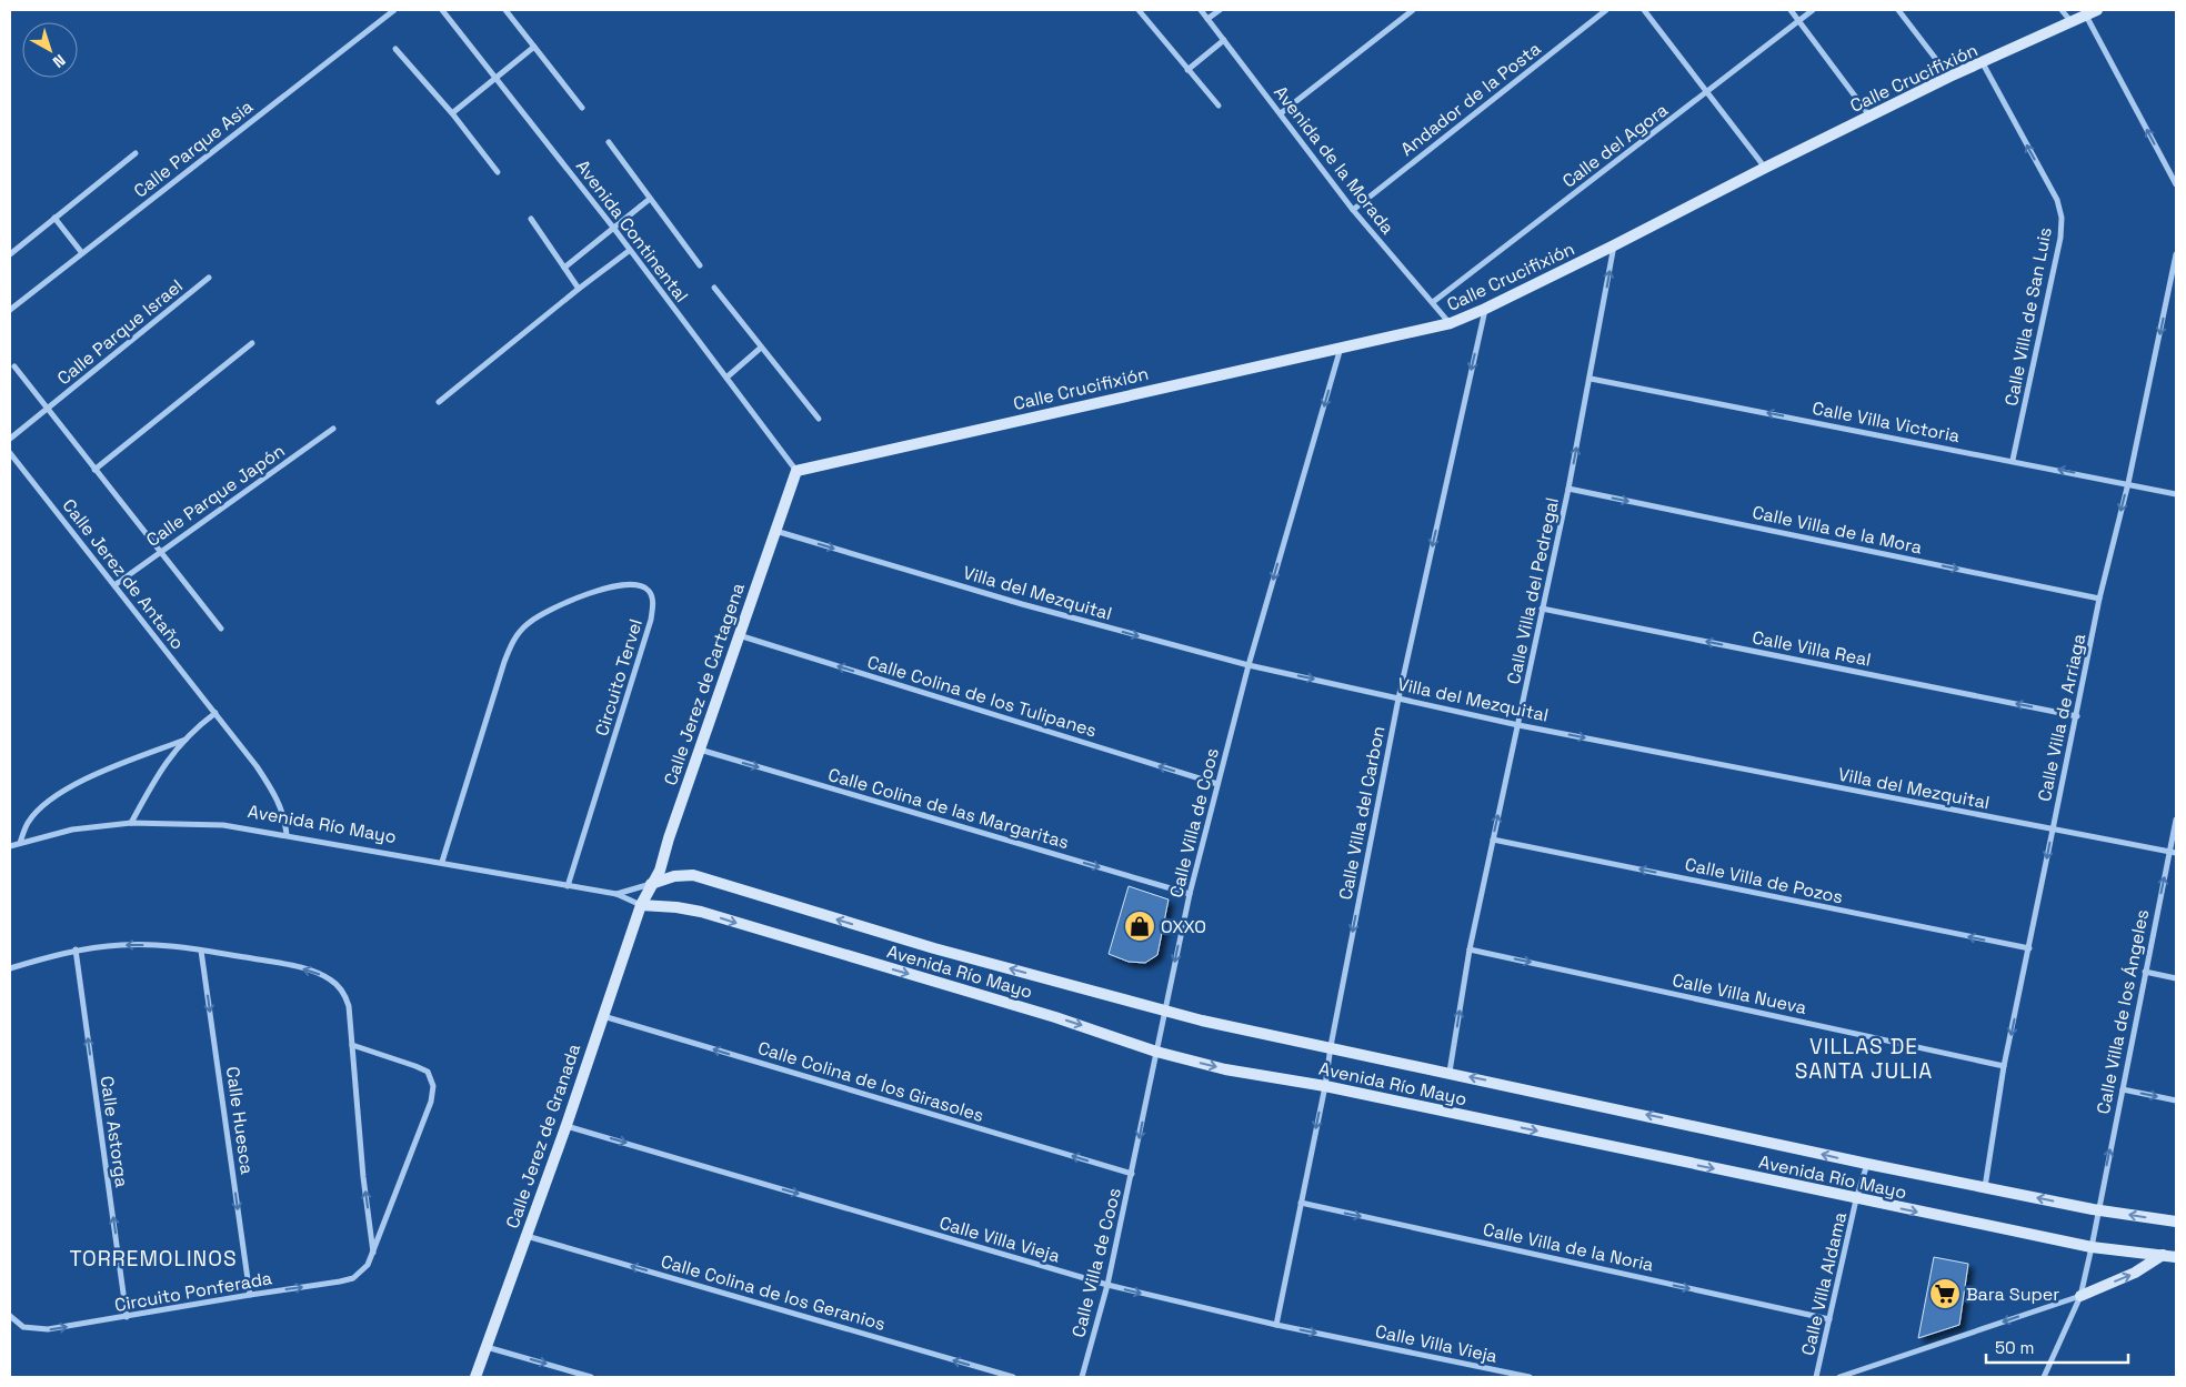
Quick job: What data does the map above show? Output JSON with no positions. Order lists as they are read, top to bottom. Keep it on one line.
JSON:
{"streets":{"street":["Calle Crucifixión","Andador de la Posta","Calle del Agora","Calle Parque Asia","Avenida de la Morada","Avenida Continental","Calle Villa de San Luis","Calle Parque Israel","Calle Villa Victoria","Calle Parque Japón","Calle Villa de la Mora","Calle Jerez de Antaño","Calle Villa del Pedregal","Villa del Mezquital","Calle Villa Real","Circuito Tervel","Calle Jerez de Cartagena","Calle Colina de los Tulipanes","Calle Villa de Arriaga","Calle Colina de las Margaritas","Calle Villa del Carbon","Calle Villa de Coos","Avenida Río Mayo","Calle Villa de Pozos","Calle Villa Nueva","Calle Villa de los Ángeles","Calle Colina de los Girasoles","Calle Huesca","Calle Astorga","Calle Jerez de Granada","Calle Villa Vieja","Calle Villa de la Noria","Calle Villa Aldama","Circuito Ponferada","Calle Colina de los Geranios"]},"crossings":[["Calle Crucifixión","Avenida de la Morada"],["Calle Crucifixión","Avenida Continental"],["Calle Crucifixión","Calle Villa de San Luis"],["Calle Crucifixión","Calle Villa del Pedregal"],["Calle Crucifixión","Calle Jerez de Cartagena"],["Calle Crucifixión","Calle Villa del Carbon"],["Calle Crucifixión","Calle Villa de Coos"],["Andador de la Posta","Avenida de la Morada"],["Calle del Agora","Avenida de la Morada"],["Avenida Continental","Calle Jerez de Cartagena"],["Calle Villa de San Luis","Calle Villa Victoria"],["Calle Parque Israel","Calle Parque Japón"],["Calle Villa Victoria","Calle Villa del Pedregal"],["Calle Villa Victoria","Calle Villa de Arriaga"],["Calle Parque Japón","Calle Jerez de Antaño"],["Calle Villa de la Mora","Calle Villa del Pedregal"],["Calle Villa de la Mora","Calle Villa de Arriaga"],["Calle Jerez de Antaño","Avenida Río Mayo"],["Calle Villa del Pedregal","Villa del Mezquital"],["Calle Villa del Pedregal","Calle Villa Real"],["Calle Villa del Pedregal","Avenida Río Mayo"],["Calle Villa del Pedregal","Calle Villa de Pozos"],["Calle Villa del Pedregal","Calle Villa Nueva"],["Villa del Mezquital","Calle Jerez de Cartagena"],["Villa del Mezquital","Calle Villa de Arriaga"],["Villa del Mezquital","Calle Villa del Carbon"],["Villa del Mezquital","Calle Villa de Coos"],["Villa del Mezquital","Calle Villa de los Ángeles"],["Calle Villa Real","Calle Villa de Arriaga"],["Circuito Tervel","Avenida Río Mayo"],["Calle Jerez de Cartagena","Calle Colina de los Tulipanes"],["Calle Jerez de Cartagena","Calle Colina de las Margaritas"],["Calle Jerez de Cartagena","Avenida Río Mayo"],["Calle Jerez de Cartagena","Calle Jerez de Granada"],["Calle Colina de los Tulipanes","Calle Villa de Coos"],["Calle Villa de Arriaga","Avenida Río Mayo"],["Calle Villa de Arriaga","Calle Villa de Pozos"],["Calle Villa de Arriaga","Calle Villa Nueva"],["Calle Colina de las Margaritas","Calle Villa de Coos"],["Calle Villa del Carbon","Avenida Río Mayo"],["Calle Villa del Carbon","Calle Villa Vieja"],["Calle Villa del Carbon","Calle Villa de la Noria"],["Calle Villa de Coos","Avenida Río Mayo"],["Calle Villa de Coos","Calle Colina de los Girasoles"],["Calle Villa de Coos","Calle Villa Vieja"],["Avenida Río Mayo","Calle Villa de los Ángeles"],["Avenida Río Mayo","Calle Jerez de Granada"],["Avenida Río Mayo","Calle Villa Aldama"],["Calle Colina de los Girasoles","Calle Jerez de Granada"],["Calle Huesca","Circuito Ponferada"],["Calle Astorga","Circuito Ponferada"],["Calle Jerez de Granada","Calle Villa Vieja"],["Calle Jerez de Granada","Calle Colina de los Geranios"],["Calle Villa de la Noria","Calle Villa Aldama"]],"one_way":["Calle Villa de San Luis","Calle Villa Victoria","Calle Villa de la Mora","Calle Villa del Pedregal","Villa del Mezquital","Calle Villa Real","Calle Colina de los Tulipanes","Calle Villa de Arriaga","Calle Colina de las Margaritas","Calle Villa del Carbon","Calle Villa de Coos","Calle Villa de Pozos","Calle Villa Nueva","Calle Villa de los Ángeles","Calle Colina de los Girasoles","Calle Huesca","Calle Astorga","Calle Villa Vieja","Calle Villa de la Noria","Circuito Ponferada","Calle Colina de los Geranios"],"districts":["VILLAS DE SANTA JULIA","TORREMOLINOS"],"places":{"shop":["OXXO"],"supermarket":["Bara Super"]},"scale_bar":"50 m","north":"bottom right"}
